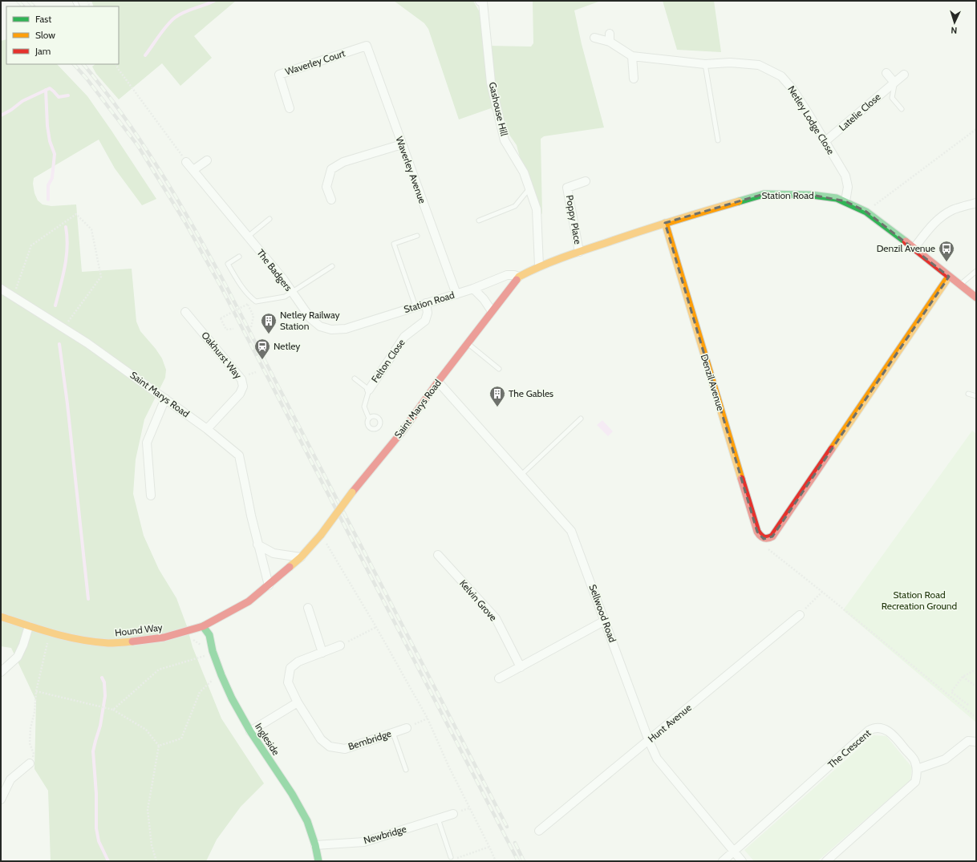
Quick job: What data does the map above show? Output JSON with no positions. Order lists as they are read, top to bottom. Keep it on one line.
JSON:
{"streets":{"street":["Waverley Court","Gashouse Hill","Latelie Close","Netley Lodge Close","Waverley Avenue","Station Road","Poppy Place","The Badgers","Oakhurst Way","Felton Close","Denzil Avenue","Saint Marys Road","Kelvin Grove","Sellwood Road","Hound Way","Hunt Avenue","Ingleside","Bembridge","The Crescent","Newbridge"]},"crossings":[["Waverley Court","Waverley Avenue"],["Gashouse Hill","Station Road"],["Gashouse Hill","Saint Marys Road"],["Latelie Close","Netley Lodge Close"],["Netley Lodge Close","Station Road"],["Waverley Avenue","Station Road"],["Station Road","Poppy Place"],["Station Road","The Badgers"],["Station Road","Felton Close"],["Station Road","Denzil Avenue"],["Station Road","Saint Marys Road"],["Oakhurst Way","Saint Marys Road"],["Saint Marys Road","Sellwood Road"],["Saint Marys Road","Hound Way"],["Sellwood Road","Hunt Avenue"],["Sellwood Road","The Crescent"],["Hound Way","Ingleside"],["Ingleside","Newbridge"]],"parks":["Station Road Recreation Ground"],"places":{"bus stop":["Denzil Avenue"],"building":["Netley Railway Station","The Gables"],"station":["Netley"]},"legend":["Fast","Slow","Jam"],"north":"bottom"}
